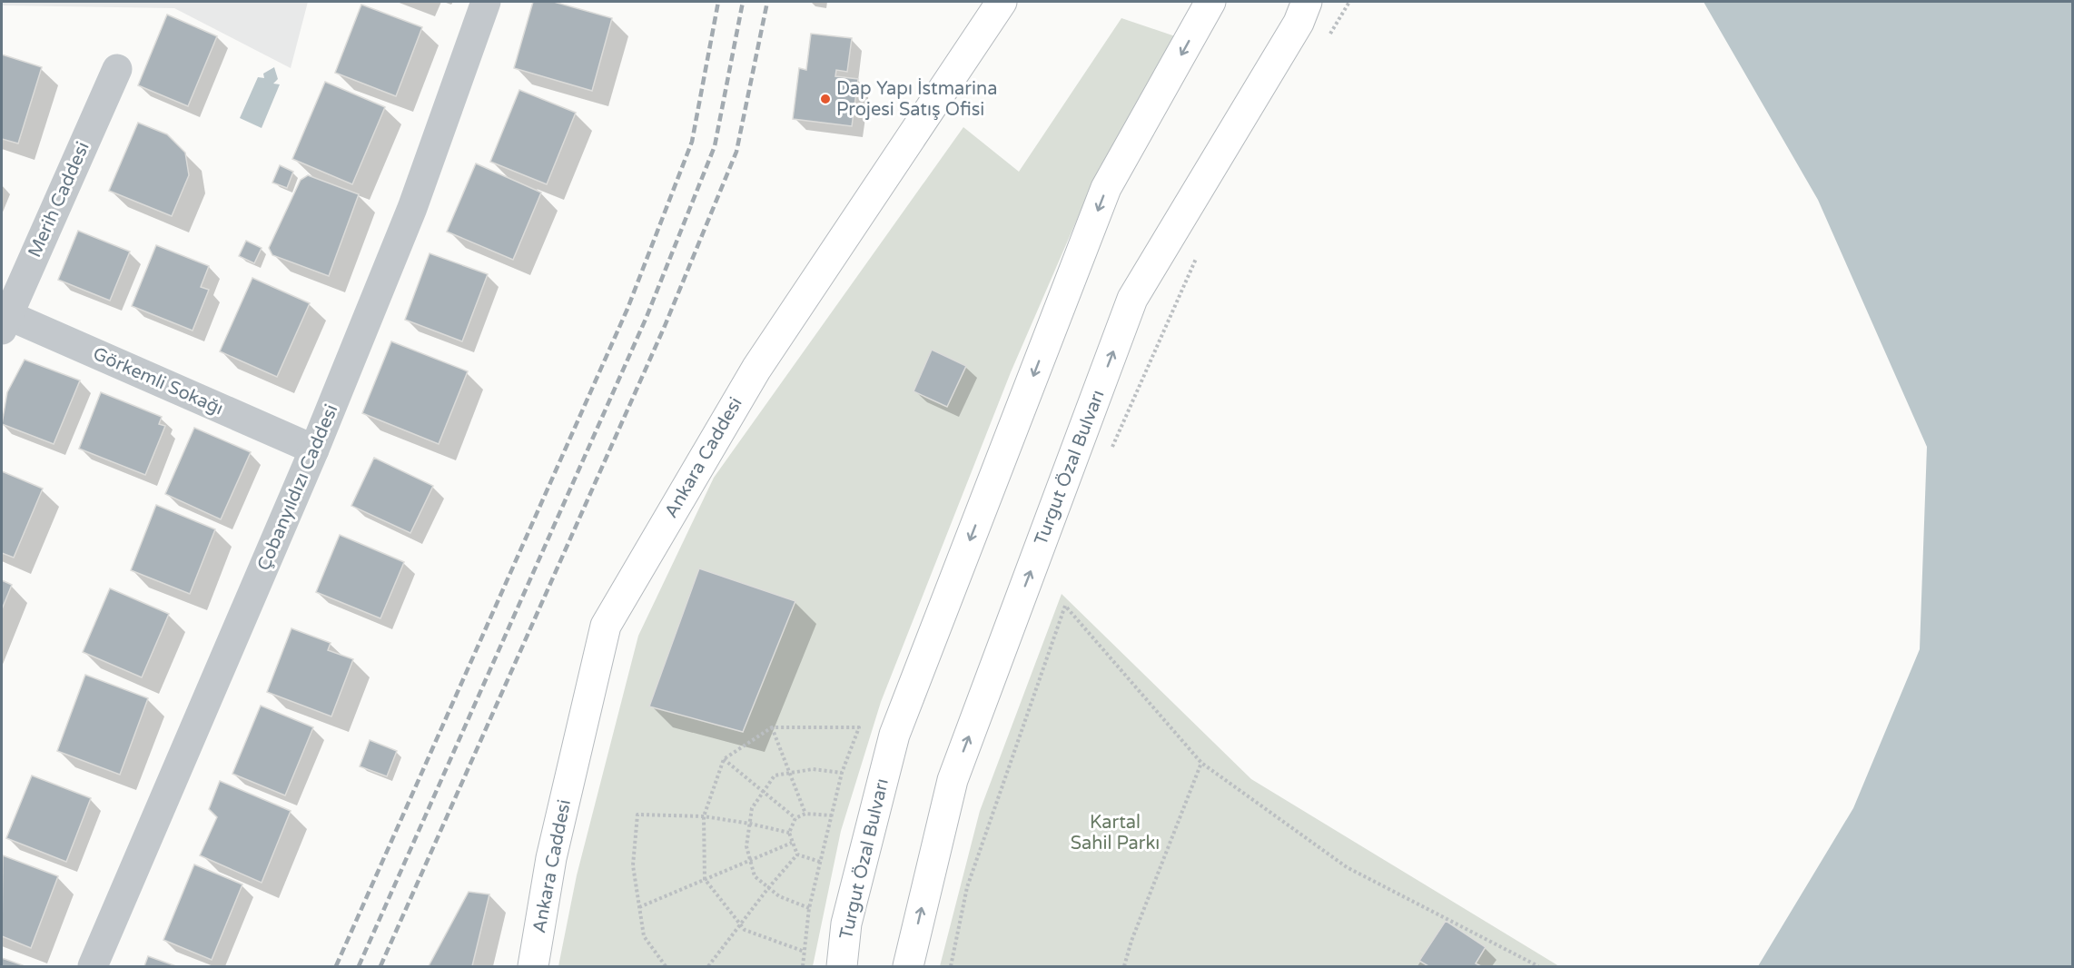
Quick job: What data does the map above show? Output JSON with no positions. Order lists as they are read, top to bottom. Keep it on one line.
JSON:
{"streets":{"main road":["Ankara Caddesi","Turgut Özal Bulvarı"],"street":["Merih Caddesi","Görkemli Sokağı","Çobanyıldızı Caddesi"]},"crossings":[["Merih Caddesi","Görkemli Sokağı"],["Görkemli Sokağı","Çobanyıldızı Caddesi"]],"parks":["Kartal Sahil Parkı"],"places":["Dap Yapı İstmarina Projesi Satış Ofisi"]}
